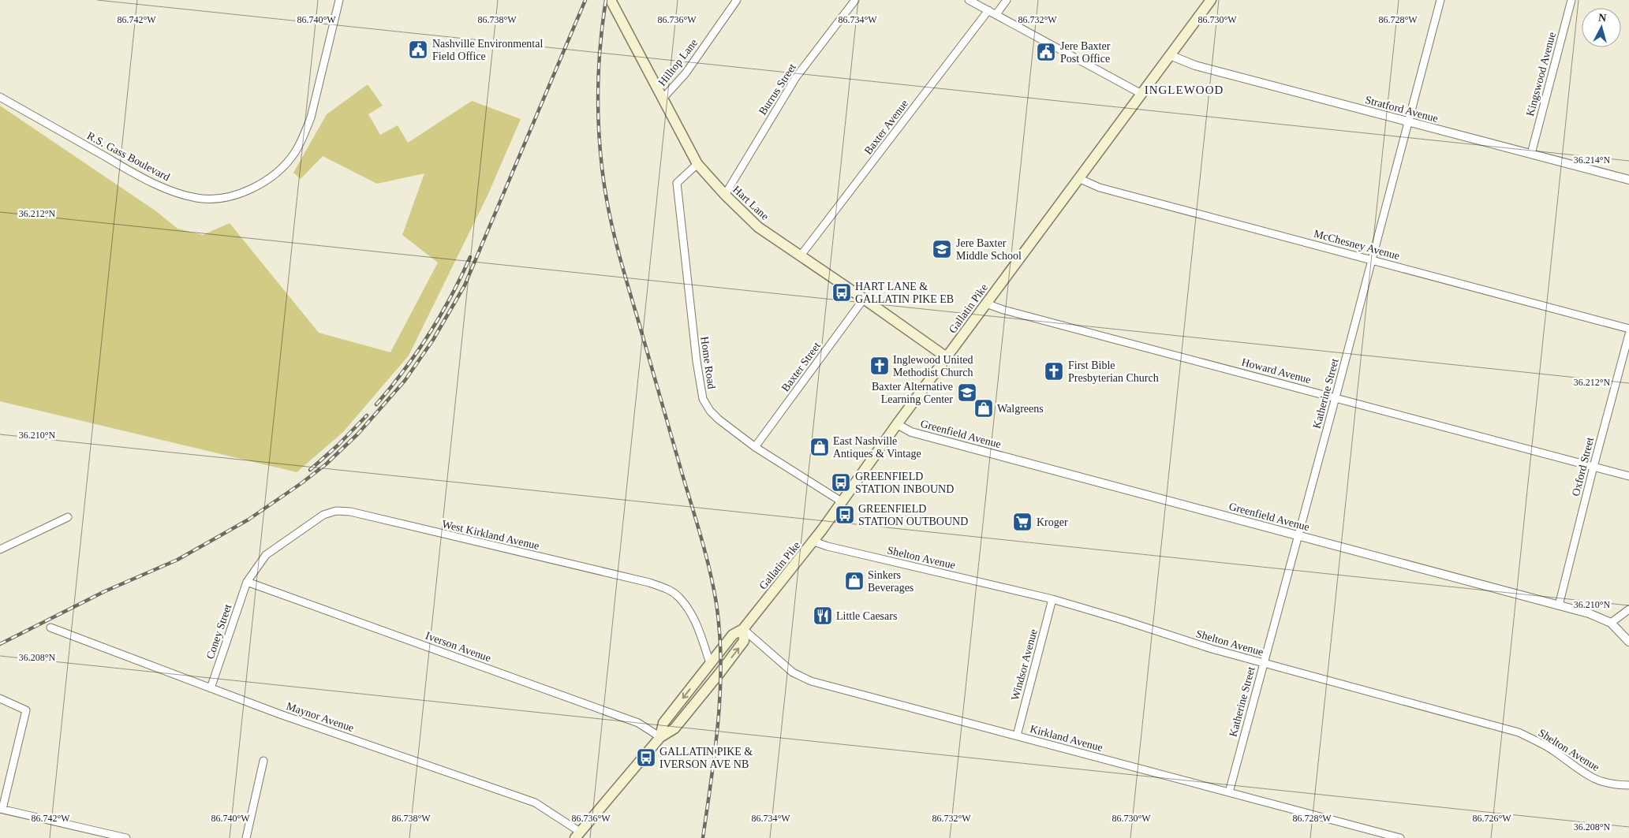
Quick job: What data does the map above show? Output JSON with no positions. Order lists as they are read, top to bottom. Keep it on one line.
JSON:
{"streets":{"main road":["Hart Lane","Gallatin Pike"],"street":["Hilltop Lane","Kingswood Avenue","Burrus Street","Stratford Avenue","Baxter Avenue","R.S. Gass Boulevard","McChesney Avenue","Home Road","Baxter Street","Howard Avenue","Katherine Street","Greenfield Avenue","Oxford Street","West Kirkland Avenue","Shelton Avenue","Coney Street","Iverson Avenue","Windsor Avenue","Maynor Avenue","Kirkland Avenue"]},"crossings":[["Hilltop Lane","Hart Lane"],["Kingswood Avenue","Stratford Avenue"],["Burrus Street","Hart Lane"],["Stratford Avenue","Gallatin Pike"],["Stratford Avenue","Katherine Street"],["Baxter Avenue","Hart Lane"],["Hart Lane","Gallatin Pike"],["Hart Lane","Home Road"],["Hart Lane","Baxter Street"],["McChesney Avenue","Gallatin Pike"],["McChesney Avenue","Katherine Street"],["Gallatin Pike","Home Road"],["Gallatin Pike","Howard Avenue"],["Gallatin Pike","Greenfield Avenue"],["Gallatin Pike","West Kirkland Avenue"],["Gallatin Pike","Shelton Avenue"],["Gallatin Pike","Iverson Avenue"],["Gallatin Pike","Maynor Avenue"],["Gallatin Pike","Kirkland Avenue"],["Home Road","Baxter Street"],["Howard Avenue","Katherine Street"],["Howard Avenue","Oxford Street"],["Katherine Street","Greenfield Avenue"],["Katherine Street","Shelton Avenue"],["Katherine Street","Kirkland Avenue"],["Greenfield Avenue","Oxford Street"],["West Kirkland Avenue","Coney Street"],["West Kirkland Avenue","Iverson Avenue"],["Shelton Avenue","Windsor Avenue"],["Coney Street","Iverson Avenue"],["Coney Street","Maynor Avenue"],["Windsor Avenue","Kirkland Avenue"]],"districts":["INGLEWOOD"],"places":{"public building":["Nashville Environmental Field Office","Jere Baxter Post Office"],"school or university":["Jere Baxter Middle School","Baxter Alternative Learning Center"],"bus stop":["HART LANE & GALLATIN PIKE EB","GREENFIELD STATION INBOUND","GREENFIELD STATION OUTBOUND","GALLATIN PIKE & IVERSON AVE NB"],"church":["Inglewood United Methodist Church","First Bible Presbyterian Church"],"shop":["Walgreens","East Nashville Antiques & Vintage","Sinkers Beverages"],"supermarket":["Kroger"],"restaurant":["Little Caesars"]},"north":"top","coordinates":["86.742°W","86.740°W","86.738°W","86.736°W","86.734°W","86.732°W","86.730°W","86.728°W","36.214°N","36.212°N","36.210°N","36.208°N","86.726°W"]}
